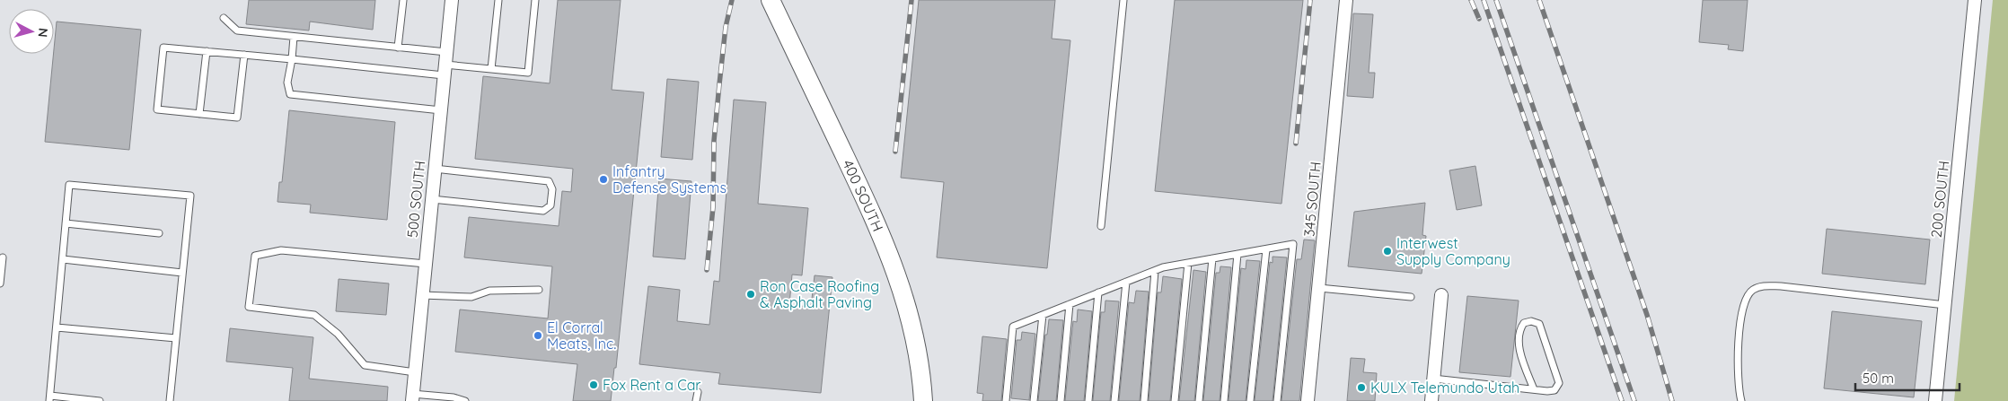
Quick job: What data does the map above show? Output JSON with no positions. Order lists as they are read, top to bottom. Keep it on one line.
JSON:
{"streets":{"street":["400 SOUTH","500 SOUTH","345 SOUTH","200 SOUTH"]},"places":["Infantry Defense Systems","Interwest Supply Company","Ron Case Roofing & Asphalt Paving","El Corral Meats, Inc.","Fox Rent a Car","KULX Telemundo Utah"],"scale_bar":"50 m","north":"right"}
